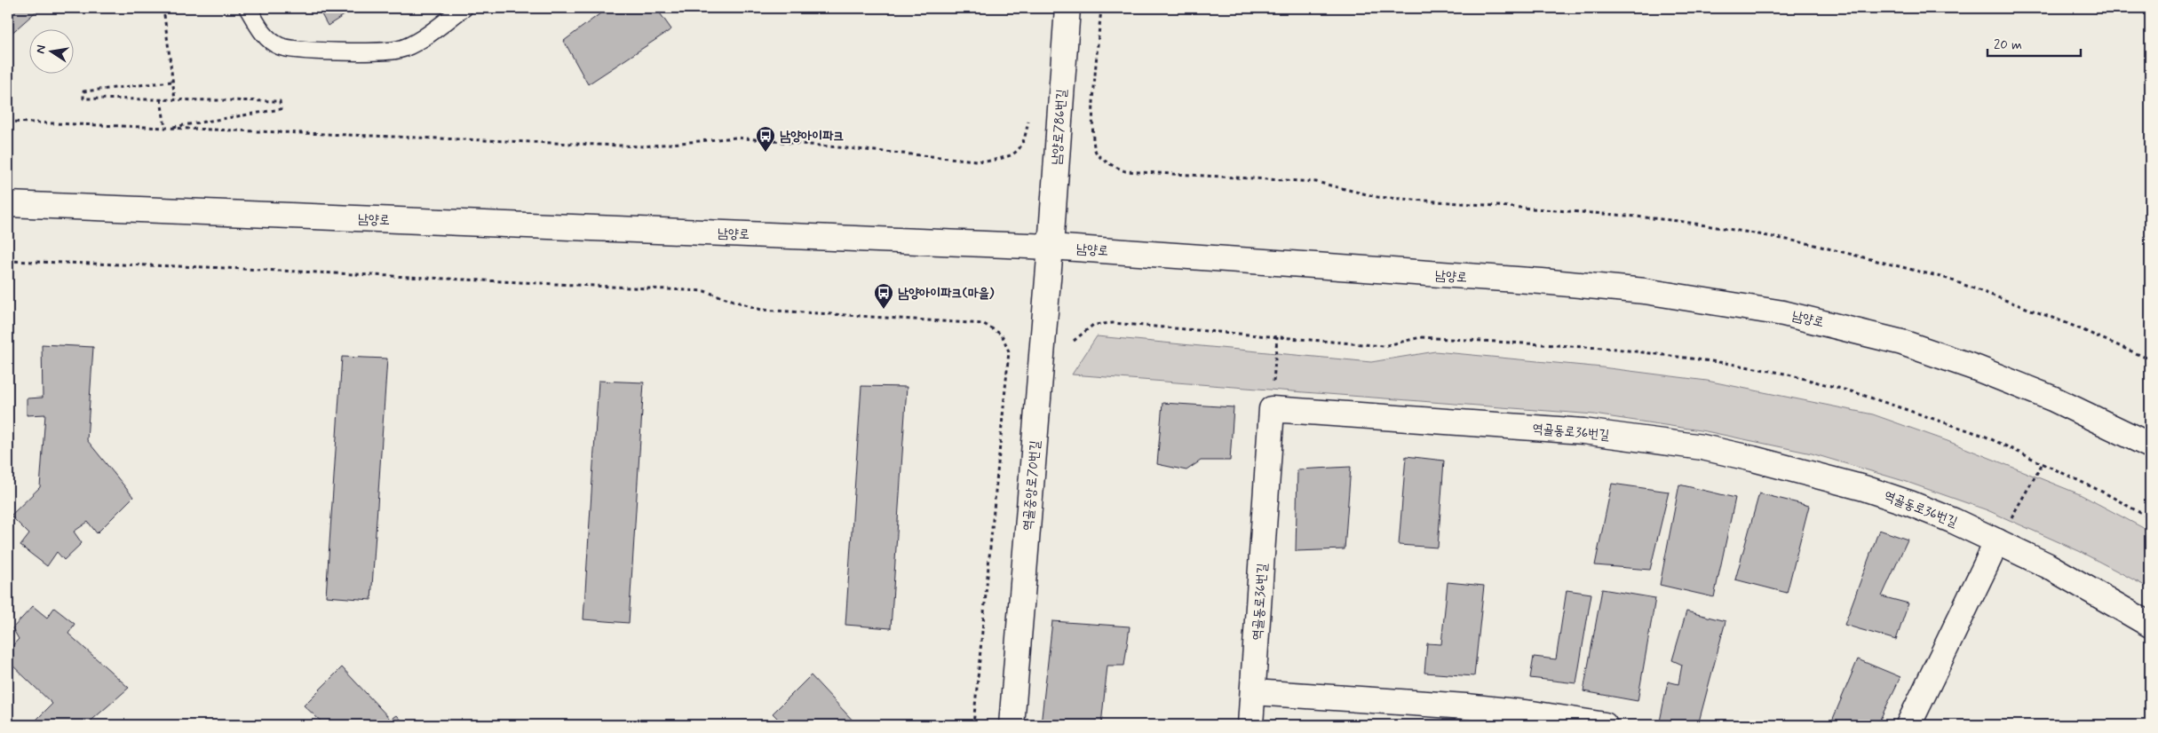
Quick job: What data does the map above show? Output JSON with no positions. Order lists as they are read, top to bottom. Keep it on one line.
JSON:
{"streets":{"street":["남양로786번길","남양로","역골동로36번길","역골중앙로70번길"]},"crossings":[["남양로786번길","남양로"],["남양로786번길","역골중앙로70번길"],["남양로","역골중앙로70번길"]],"places":{"bus stop":["남양아이파크","남양아이파크(마을)"]},"scale_bar":"20 m","north":"left"}
